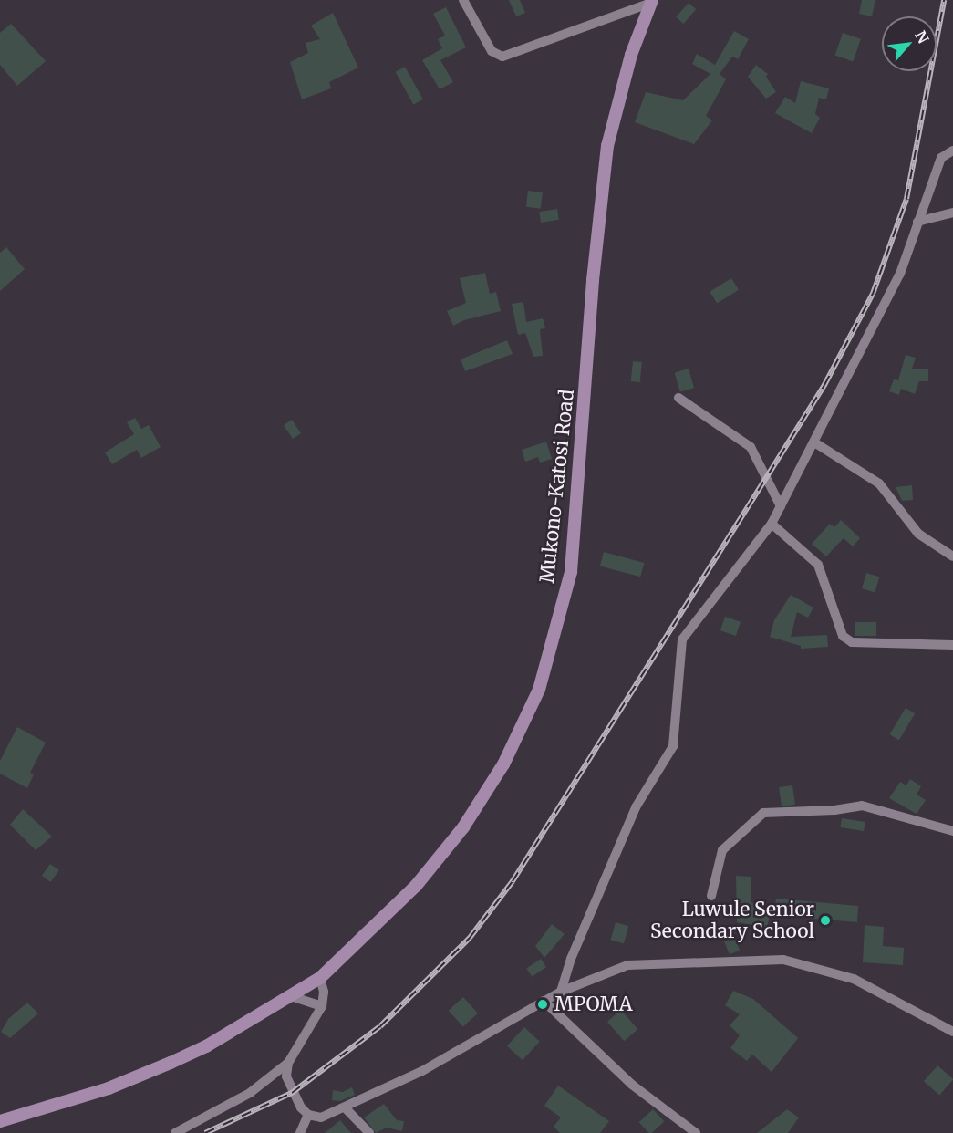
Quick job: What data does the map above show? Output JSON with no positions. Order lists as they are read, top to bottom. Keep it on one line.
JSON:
{"streets":{"main road":["Mukono-Katosi Road"]},"places":["Luwule Senior Secondary School","MPOMA"],"north":"top right"}
